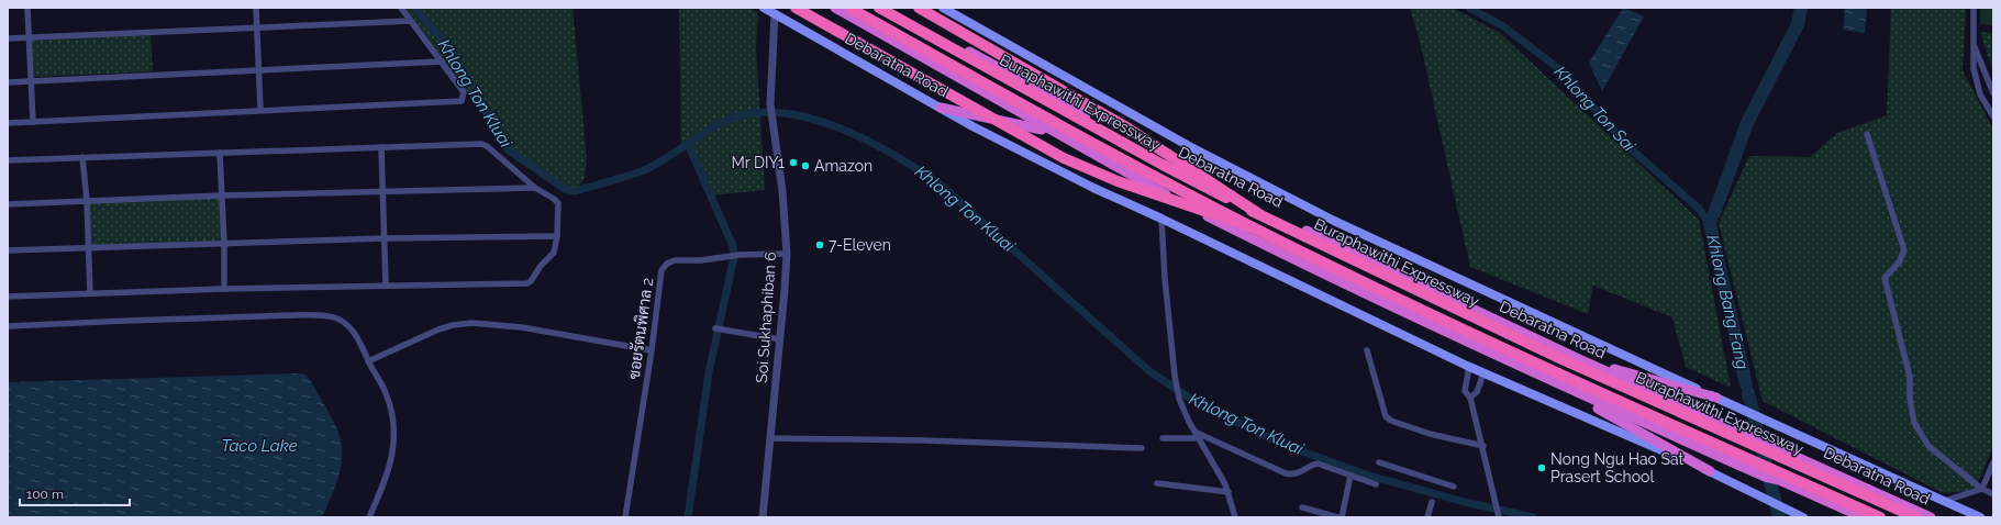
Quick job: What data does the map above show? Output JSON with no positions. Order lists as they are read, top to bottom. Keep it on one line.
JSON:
{"streets":{"highway":["Debaratna Road","Buraphawithi Expressway"],"street":["Soi Sukhaphiban 6","ซอยรัตนพิศาล 2"]},"crossings":[["Debaratna Road","Soi Sukhaphiban 6"],["Soi Sukhaphiban 6","ซอยรัตนพิศาล 2"]],"water":["Khlong Ton Kluai","Khlong Ton Sai","Khlong Bang Fang","Taco Lake"],"places":["Mr DIY1","Amazon","7-Eleven","Nong Ngu Hao Sat Prasert School"],"scale_bar":"100 m"}
